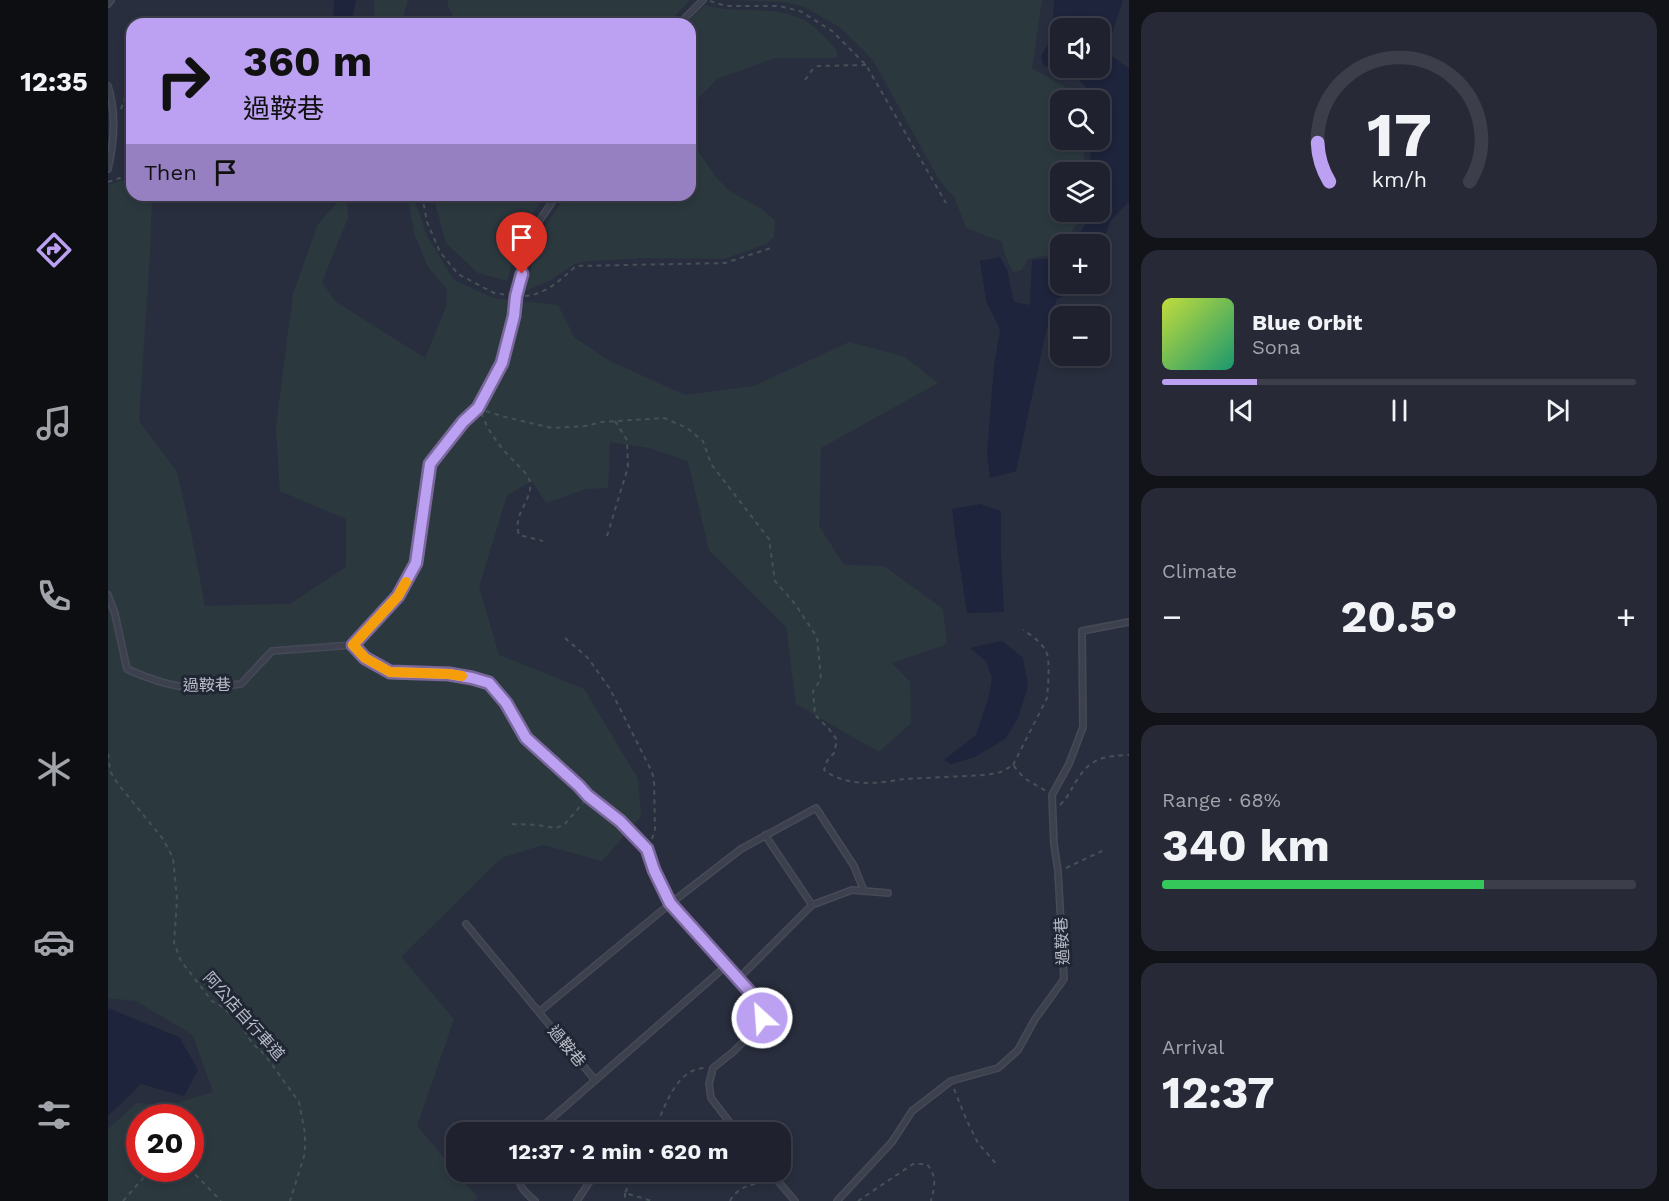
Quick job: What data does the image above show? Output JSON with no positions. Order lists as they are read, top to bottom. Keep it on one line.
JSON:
{"streets":{"lane":["過鞍巷"],"path":["阿公店自行車道"]},"page":{"tabs":"12:35","map_buttons":["+","−"],"turn":["360 m","過鞍巷"],"then":"Then","song":["Blue Orbit","Sona"],"tile":["Climate",["Range · 68%","340 km"],["Arrival","12:37"]],"heat":["−","20.5°","+"],"limit":"20","trip":"12:37 · 2 min · 620 m","gauge":["17","km/h"]}}
